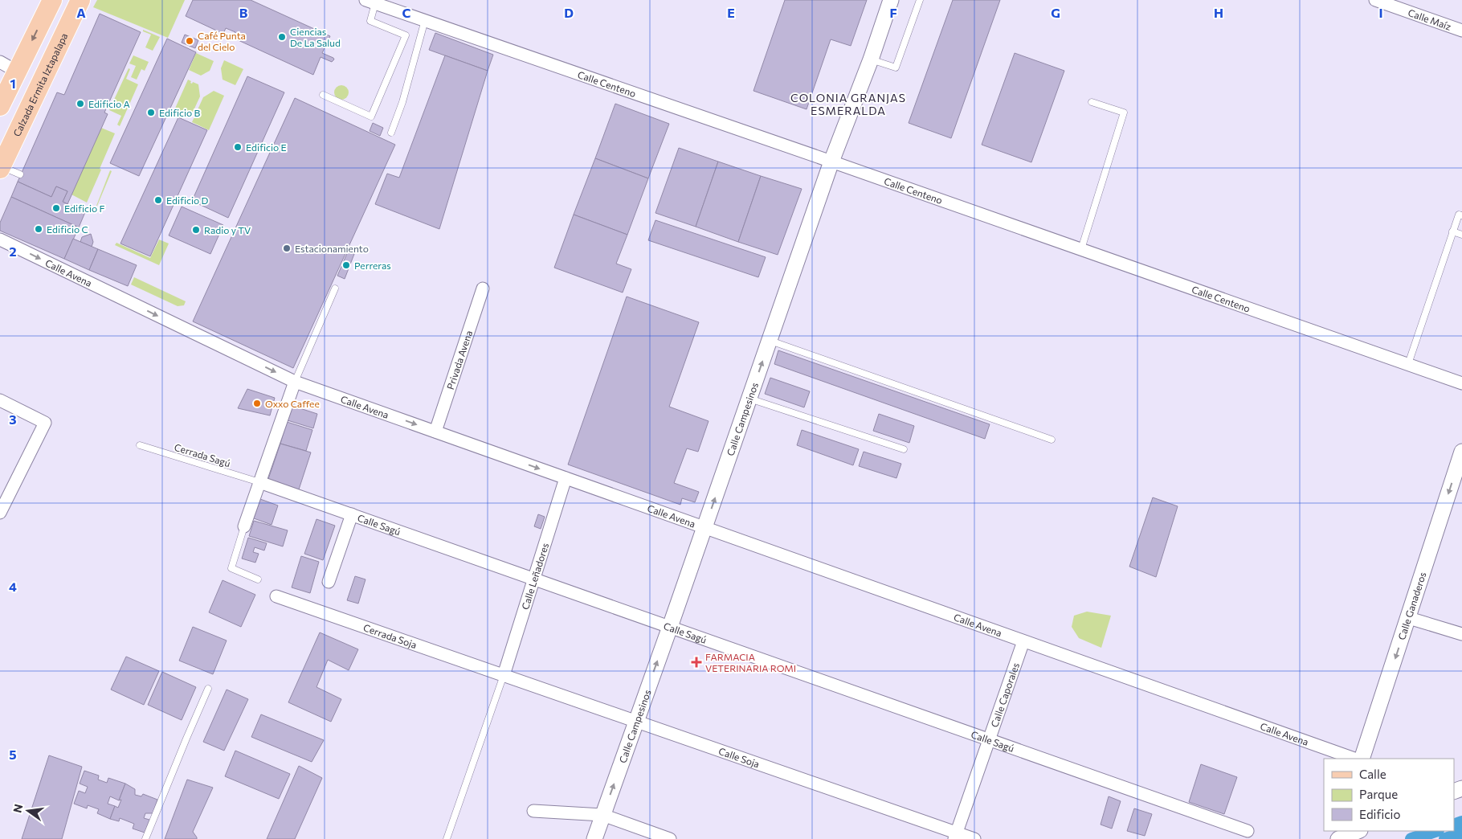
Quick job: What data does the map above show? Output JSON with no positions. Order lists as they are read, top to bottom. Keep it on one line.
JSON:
{"streets":{"main road":["Calzada Ermita Iztapalapa"],"street":["Calle Maíz","Calle Centeno","Calle Avena","Privada Avena","Calle Campesinos","Calle Sagú","Calle Leñadores","Calle Ganaderos","Cerrada Soja","Calle Caporales","Calle Soja"],"lane":["Cerrada Sagú"]},"crossings":[["Calle Centeno","Calle Campesinos"],["Calle Avena","Privada Avena"],["Calle Avena","Calle Campesinos"],["Calle Avena","Calle Leñadores"],["Calle Avena","Calle Caporales"],["Calle Campesinos","Calle Sagú"],["Calle Campesinos","Calle Soja"],["Cerrada Sagú","Calle Sagú"],["Calle Sagú","Calle Leñadores"],["Calle Sagú","Calle Caporales"],["Calle Leñadores","Cerrada Soja"],["Calle Leñadores","Calle Soja"],["Cerrada Soja","Calle Soja"],["Calle Caporales","Calle Soja"]],"one_way":["Calle Avena","Calle Campesinos","Calle Ganaderos"],"districts":["COLONIA GRANJAS ESMERALDA"],"places":{"other":["Ciencias De La Salud","Café Punta del Cielo","Edificio A","Edificio B","Edificio E","Edificio D","Edificio F","Edificio C","Radio y TV","Estacionamiento","Perreras","Oxxo Caffee"],"health":["FARMACIA VETERINARIA ROMI"]},"legend":["Calle","Parque","Edificio"],"north":"left","grid":{"columns":["A","B","C","D","E","F","G","H","I"],"rows":["1","2","3","4","5"]}}
